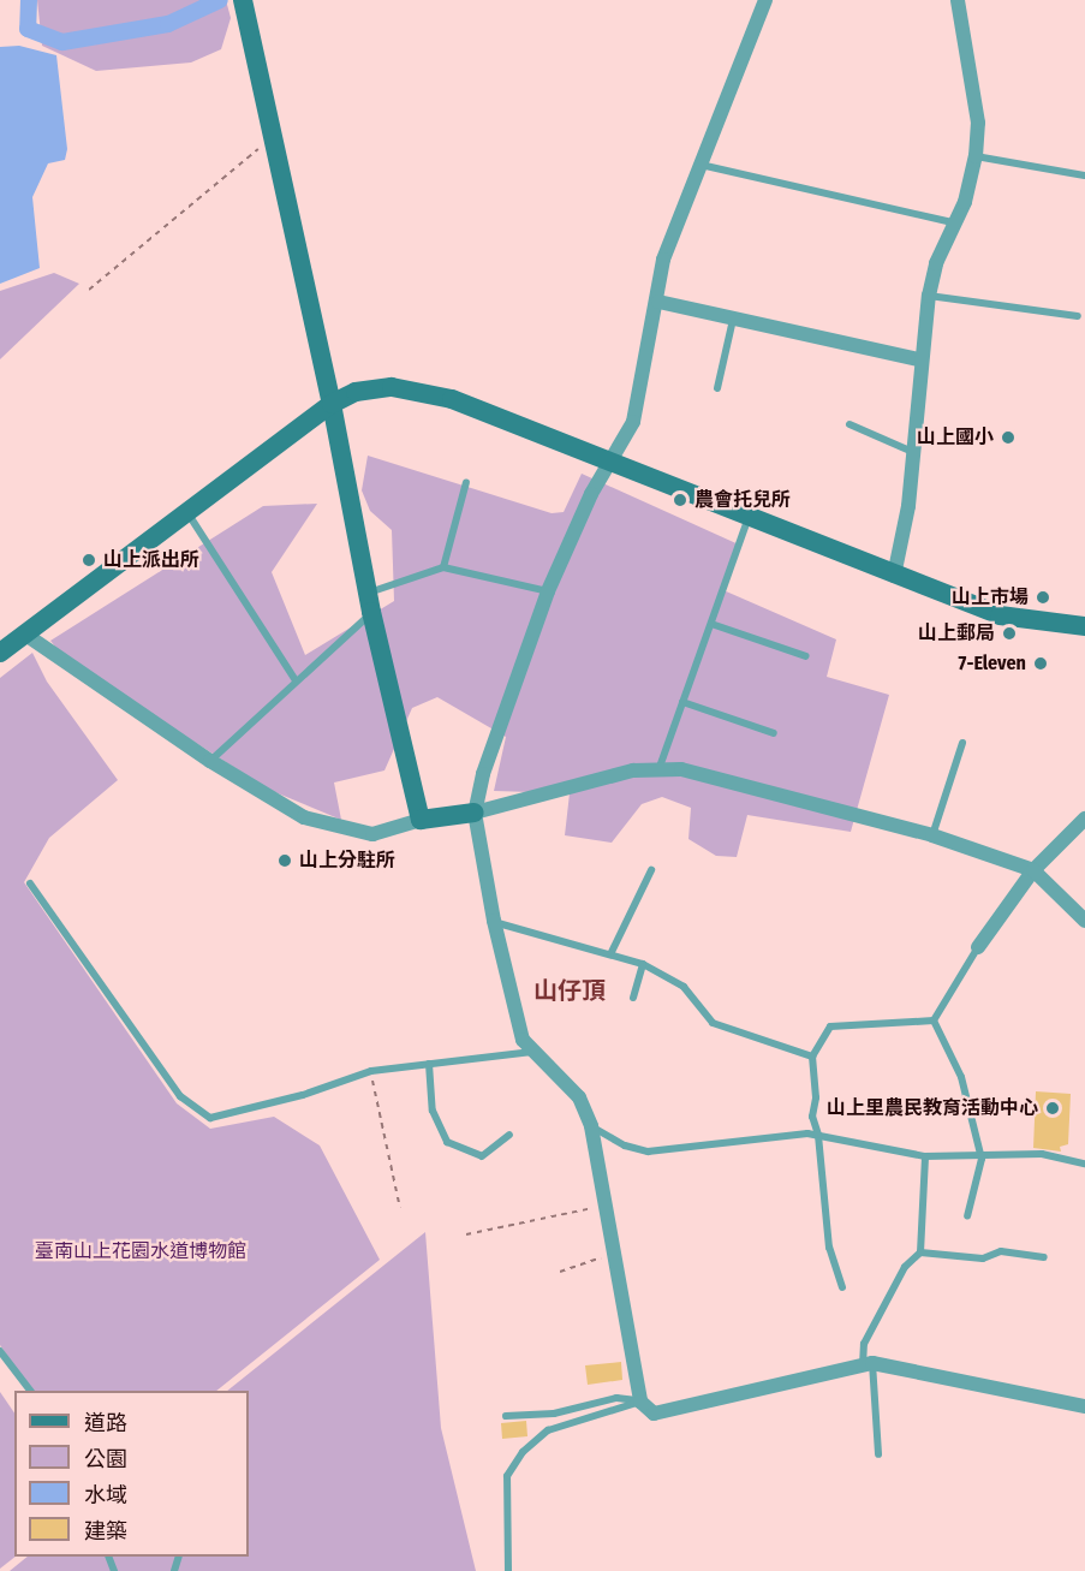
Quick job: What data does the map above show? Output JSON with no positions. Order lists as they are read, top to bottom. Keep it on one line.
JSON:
{"districts":["山仔頂"],"parks":["臺南山上花園水道博物館"],"places":["山上國小","農會托兒所","山上派出所","山上市場","山上郵局","7-Eleven","山上分駐所","山上里農民教育活動中心"],"legend":["道路","公園","水域","建築"]}
